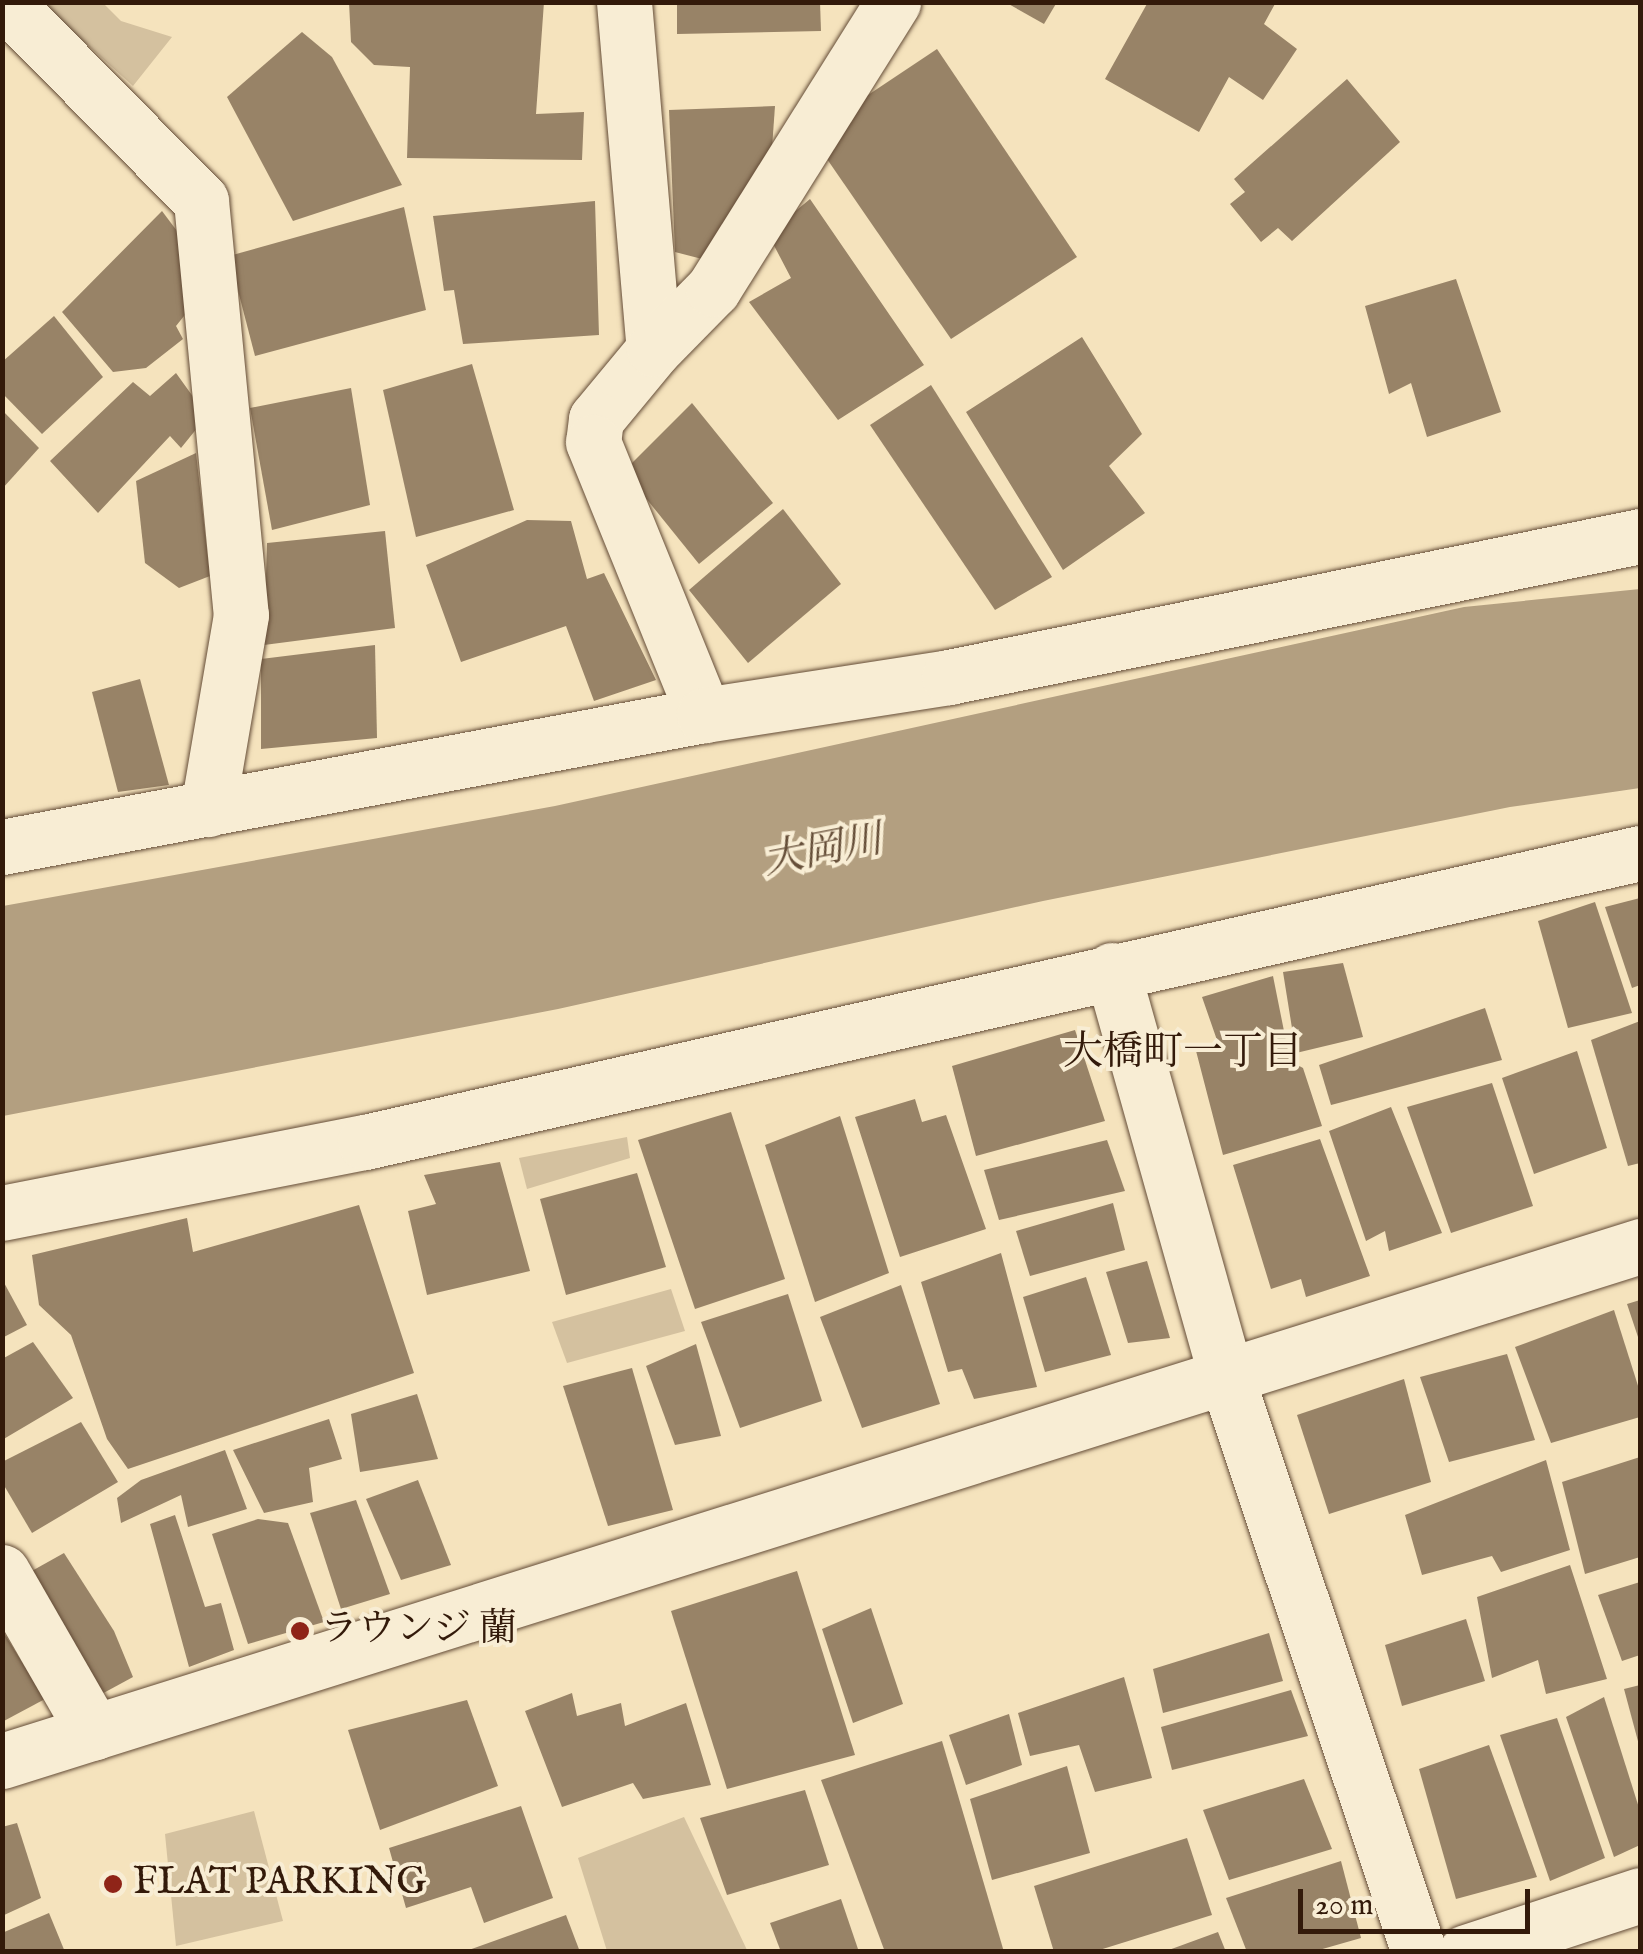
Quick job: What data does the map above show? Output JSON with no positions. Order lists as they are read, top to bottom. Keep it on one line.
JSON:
{"districts":["大橋町一丁目"],"water":["大岡川"],"places":["ラウンジ 蘭","FLAT PARKING"],"scale_bar":"20 m"}
